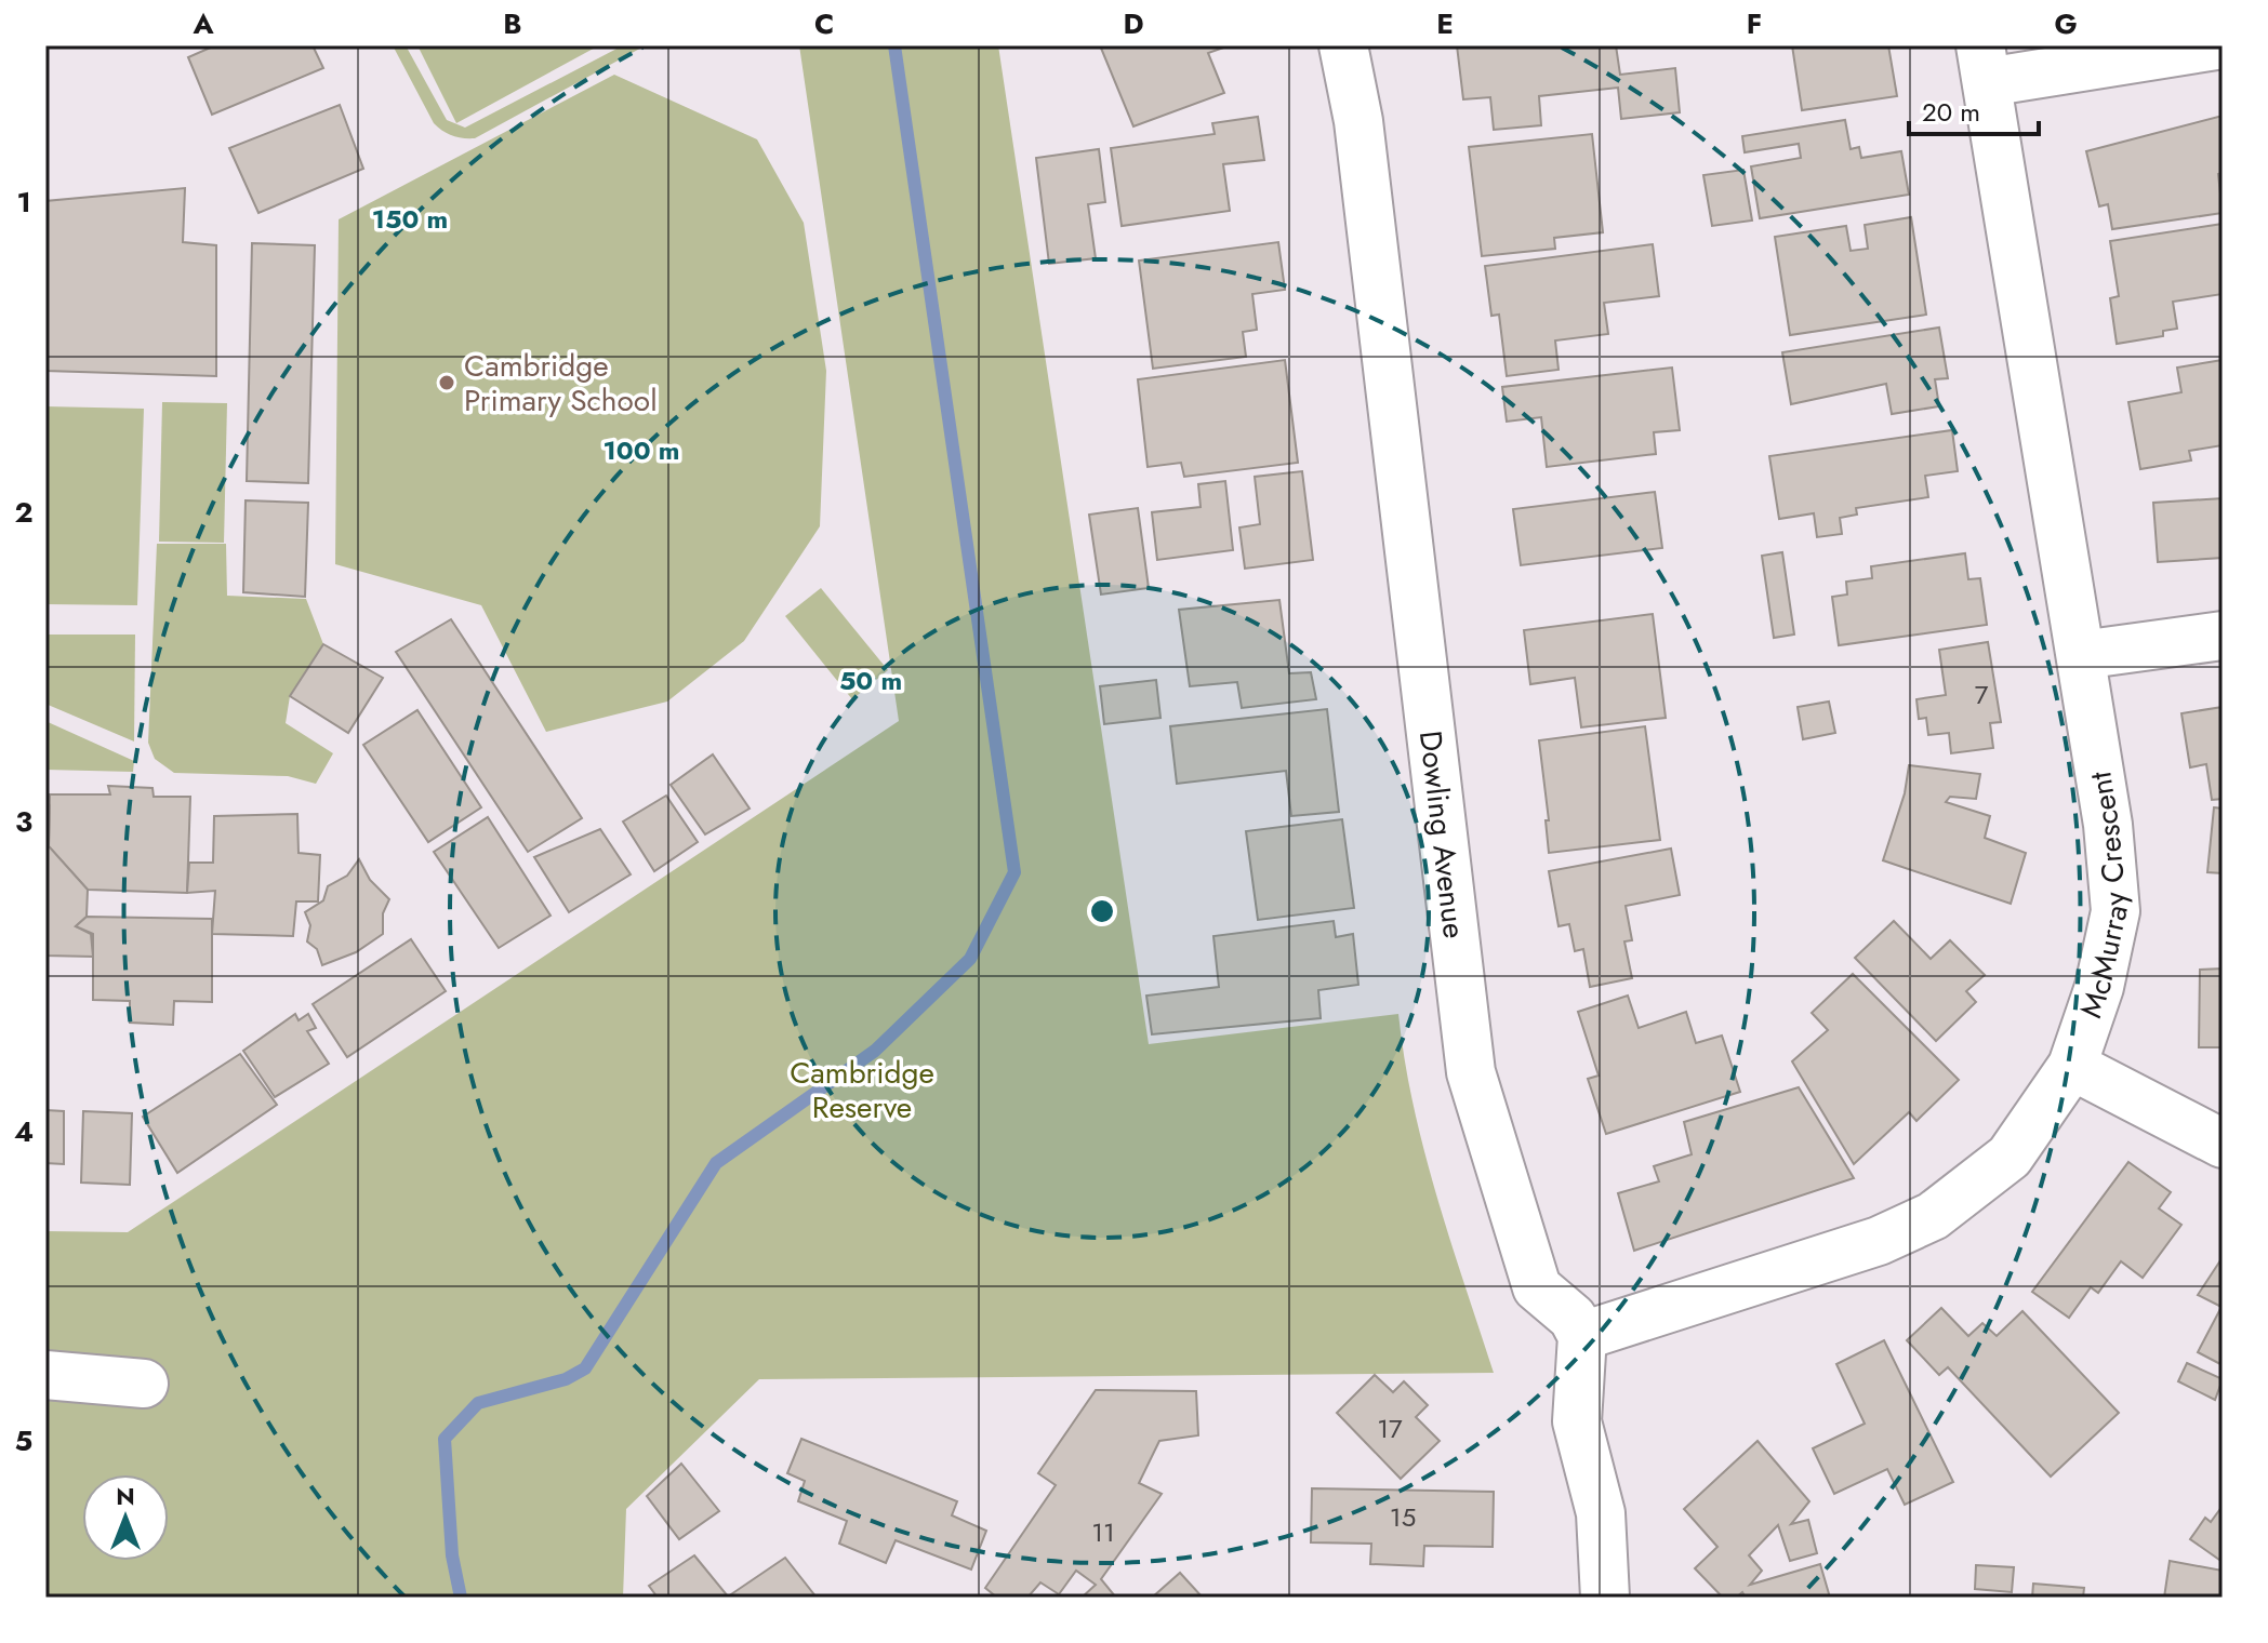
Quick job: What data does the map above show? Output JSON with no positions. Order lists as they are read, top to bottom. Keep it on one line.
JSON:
{"streets":{"street":["Dowling Avenue","McMurray Crescent"]},"crossings":[["Dowling Avenue","McMurray Crescent"]],"parks":["Cambridge Reserve"],"places":["Cambridge Primary School"],"house_numbers":["7","17","15","11"],"scale_bar":"20 m","north":"top","grid":{"columns":["A","B","C","D","E","F","G"],"rows":["1","2","3","4","5"]},"rings":["150 m","100 m","50 m"]}
